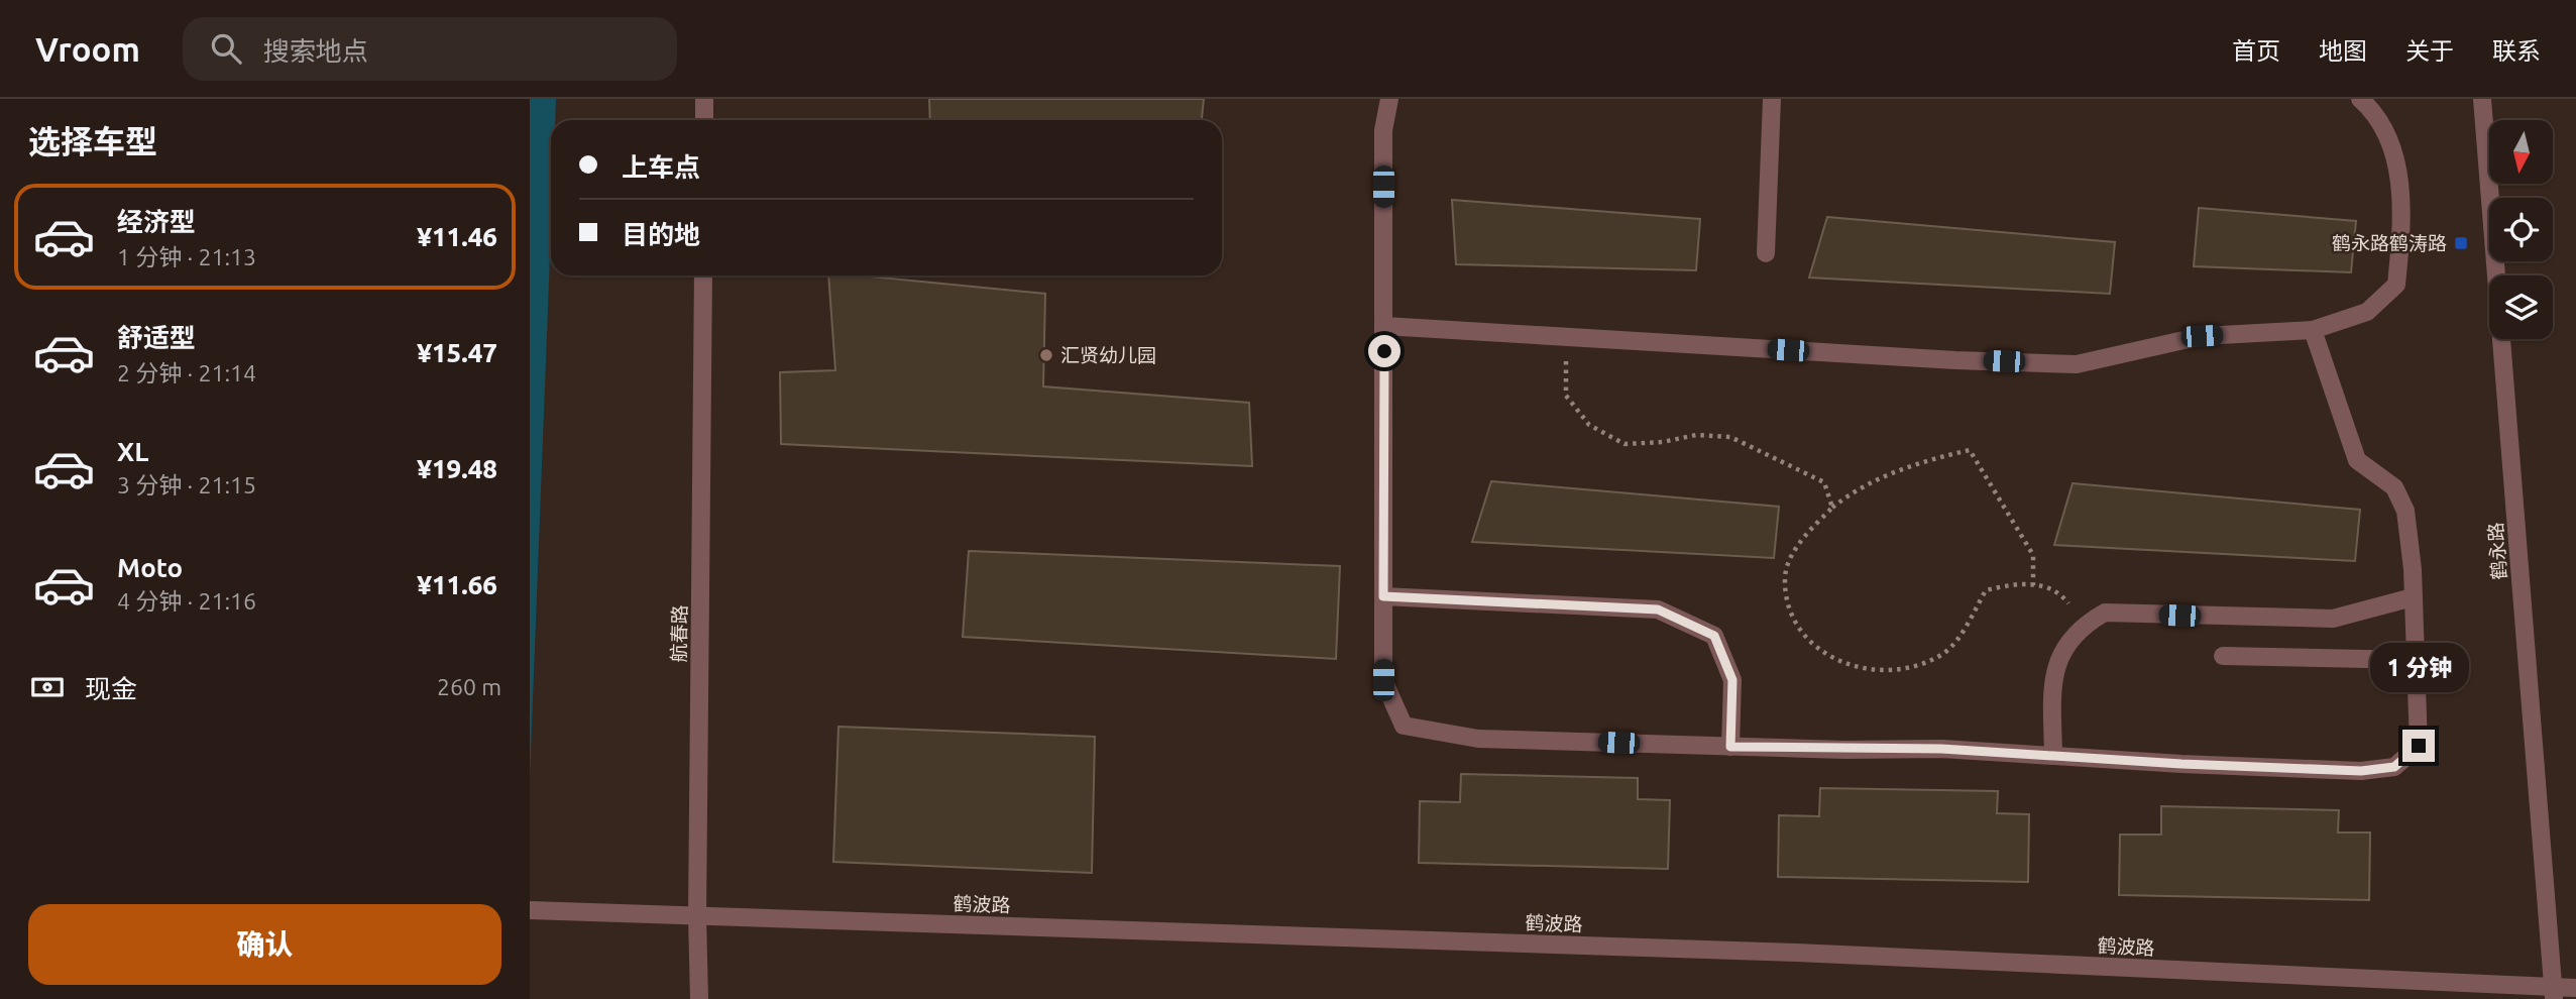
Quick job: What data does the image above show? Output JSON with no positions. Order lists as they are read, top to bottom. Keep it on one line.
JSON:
{"streets":{"street":["鹤永路","航春路","鹤波路"]},"crossings":[["鹤永路","鹤波路"],["航春路","鹤波路"]],"places":{"transit":["鹤永路鹤涛路"],"other":["汇贤幼儿园"]},"north":"bottom","page":{"header":"Vroom","search":"搜索地点","nav":["首页","地图","关于","联系"],"heading":"选择车型","banner":["上车点","目的地"],"list":[{"name":"经济型","note":"1 分钟 · 21:13","value":"¥11.46"},{"name":"舒适型","note":"2 分钟 · 21:14","value":"¥15.47"},{"name":"XL","note":"3 分钟 · 21:15","value":"¥19.48"},{"name":"Moto","note":"4 分钟 · 21:16","value":"¥11.66"}],"bubble":"1 分钟","pay":["现金","260 m"],"buttons":"确认"}}
